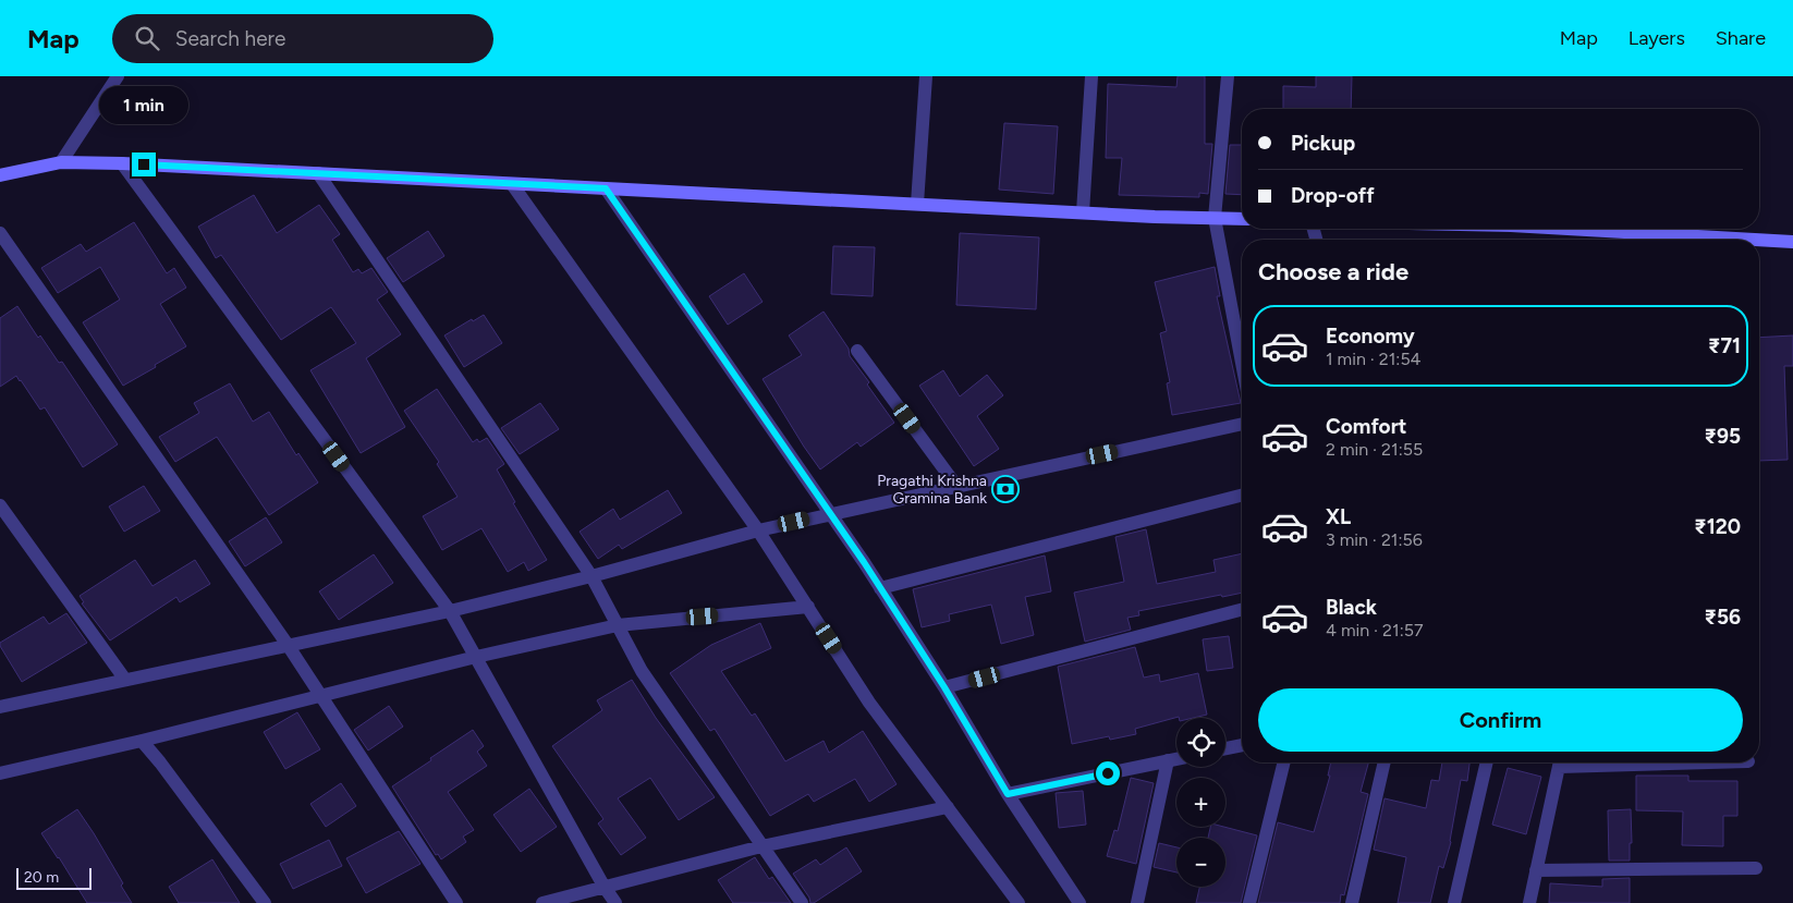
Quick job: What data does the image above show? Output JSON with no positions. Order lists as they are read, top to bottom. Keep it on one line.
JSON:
{"places":{"bank":["Pragathi Krishna Gramina Bank"]},"scale_bar":"20 m","page":{"header":"Map","search":"Search here","nav":["Map","Layers","Share"],"bubble":"1 min","banner":["Pickup","Drop-off"],"heading":"Choose a ride","list":[{"name":"Economy","note":"1 min · 21:54","value":"₹71"},{"name":"Comfort","note":"2 min · 21:55","value":"₹95"},{"name":"XL","note":"3 min · 21:56","value":"₹120"},{"name":"Black","note":"4 min · 21:57","value":"₹56"}],"buttons":"Confirm","map_buttons":["+","−"],"scale":"20 m"}}
